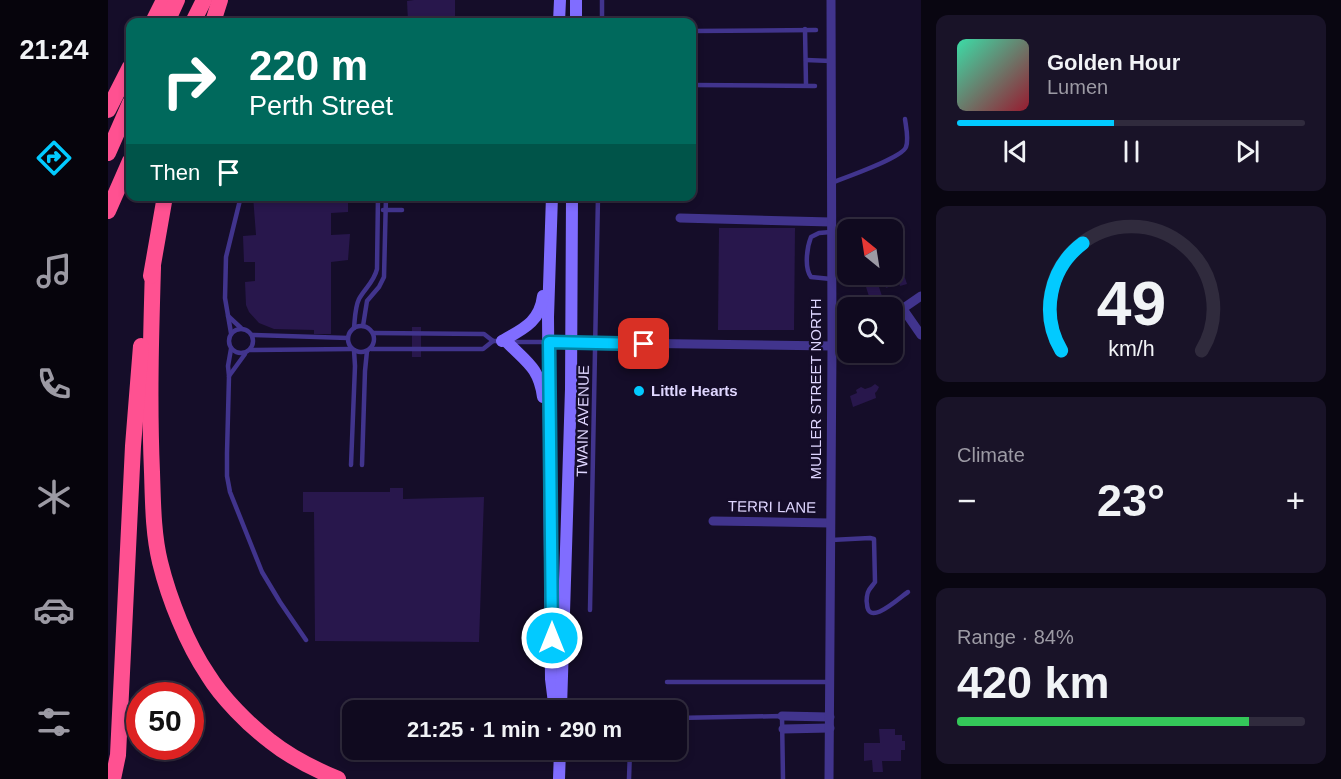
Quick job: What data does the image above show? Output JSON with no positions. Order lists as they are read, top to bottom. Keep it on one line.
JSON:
{"streets":{"street":["MULLER STREET NORTH","TERRI LANE"],"lane":["TWAIN AVENUE"]},"crossings":[["MULLER STREET NORTH","TERRI LANE"]],"places":["Little Hearts"],"north":"top left","page":{"tabs":"21:24","turn":["220 m","Perth Street"],"song":["Golden Hour","Lumen"],"then":"Then","tile":["Climate",["Range · 84%","420 km"]],"heat":["−","23°","+"],"limit":"50","trip":"21:25 · 1 min · 290 m","gauge":["49","km/h"]}}
